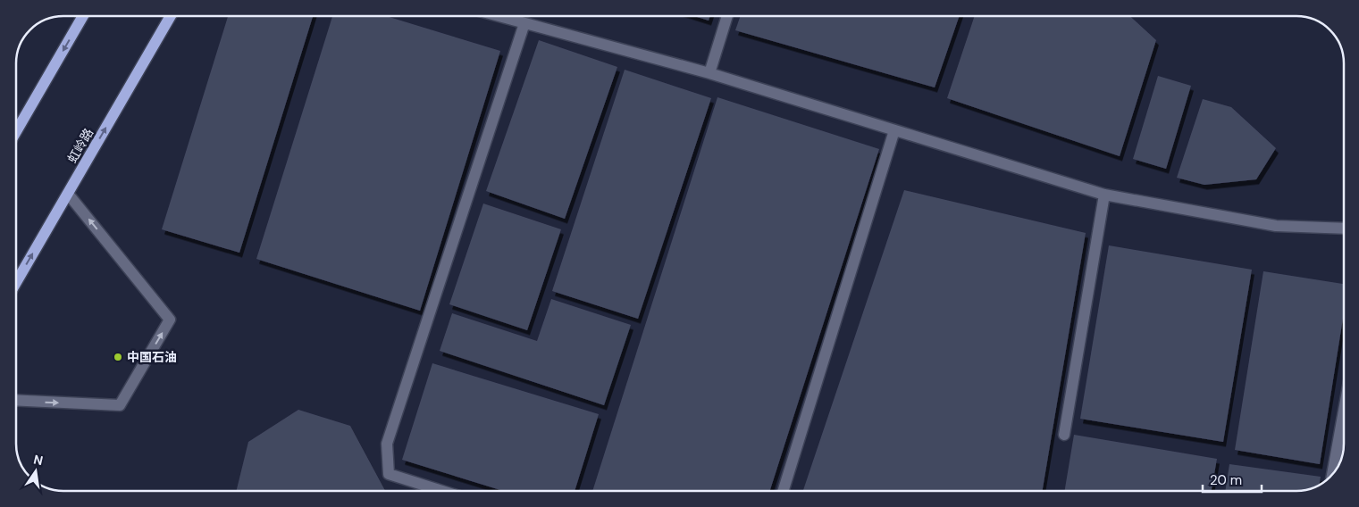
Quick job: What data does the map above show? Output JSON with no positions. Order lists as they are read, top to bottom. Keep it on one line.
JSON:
{"streets":{"main road":["虹岭路"]},"places":["中国石油"],"scale_bar":"20 m","north":"top"}
